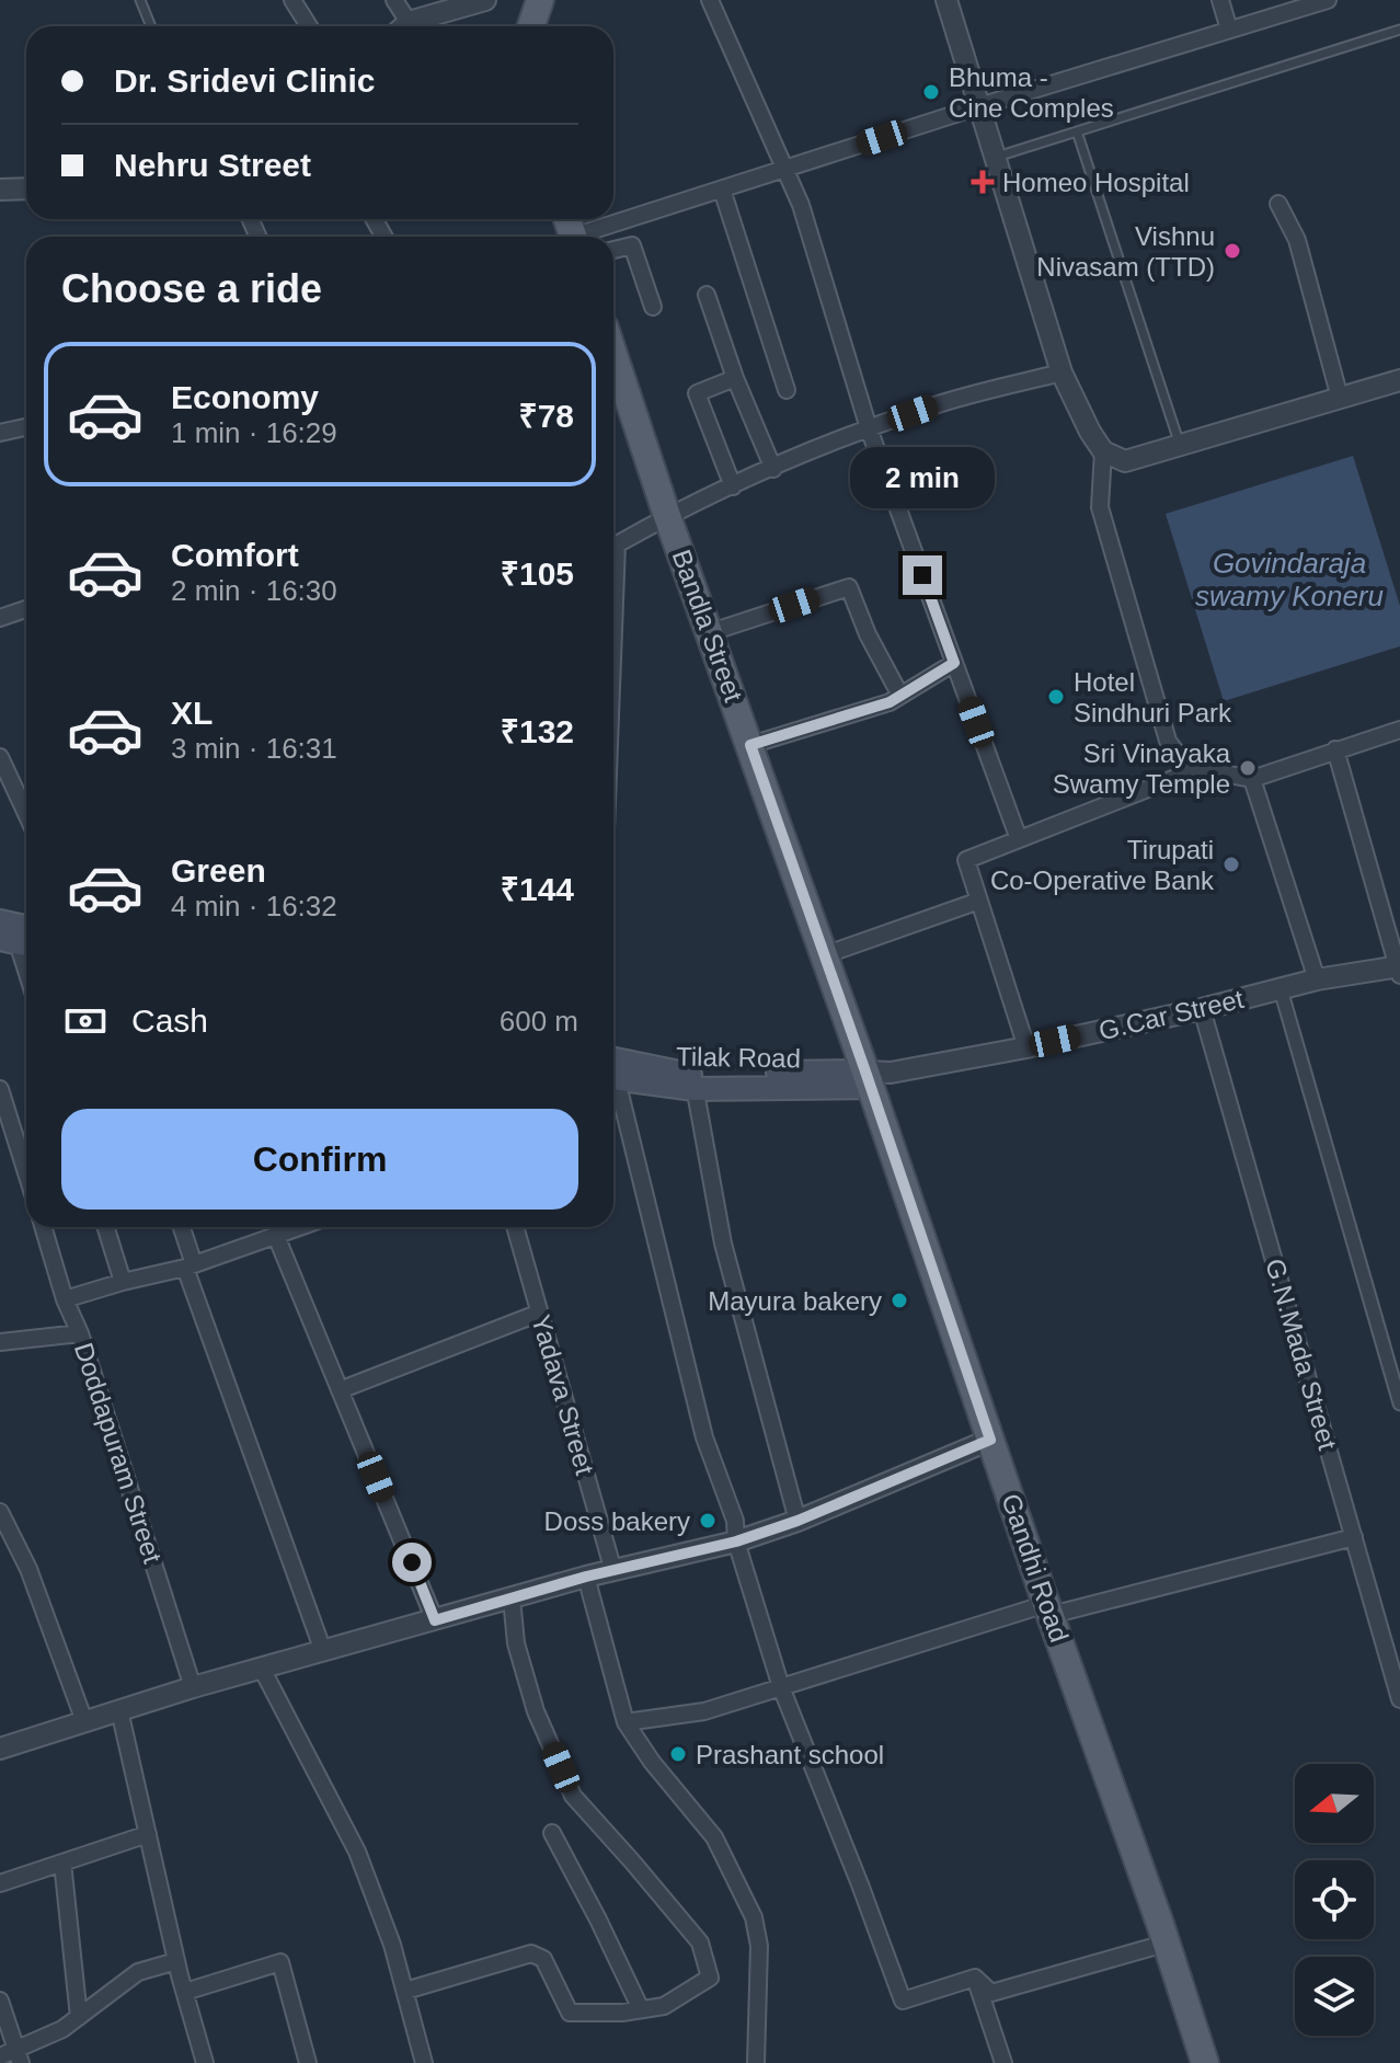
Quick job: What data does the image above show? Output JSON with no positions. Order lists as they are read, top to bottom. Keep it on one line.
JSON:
{"streets":{"main road":["Bandla Street","Tilak Road","Gandhi Road"],"street":["G.Car Street","G.N.Mada Street","Yadava Street","Doddapuram Street"]},"crossings":[["Bandla Street","G.Car Street"],["Bandla Street","Tilak Road"],["Bandla Street","Gandhi Road"],["G.Car Street","Tilak Road"],["G.Car Street","G.N.Mada Street"],["G.Car Street","Gandhi Road"],["Tilak Road","Gandhi Road"]],"water":["Govindaraja swamy Koneru"],"places":{"other":["Bhuma - Cine Comples","Vishnu Nivasam (TTD)","Hotel Sindhuri Park","Sri Vinayaka Swamy Temple","Tirupati Co-Operative Bank","Mayura bakery","Doss bakery","Prashant school"],"health":["Homeo Hospital"]},"north":"left","page":{"banner":["Dr. Sridevi Clinic","Nehru Street"],"heading":"Choose a ride","list":[{"name":"Economy","note":"1 min · 16:29","value":"₹78"},{"name":"Comfort","note":"2 min · 16:30","value":"₹105"},{"name":"XL","note":"3 min · 16:31","value":"₹132"},{"name":"Green","note":"4 min · 16:32","value":"₹144"}],"bubble":"2 min","pay":["Cash","600 m"],"buttons":"Confirm"}}
